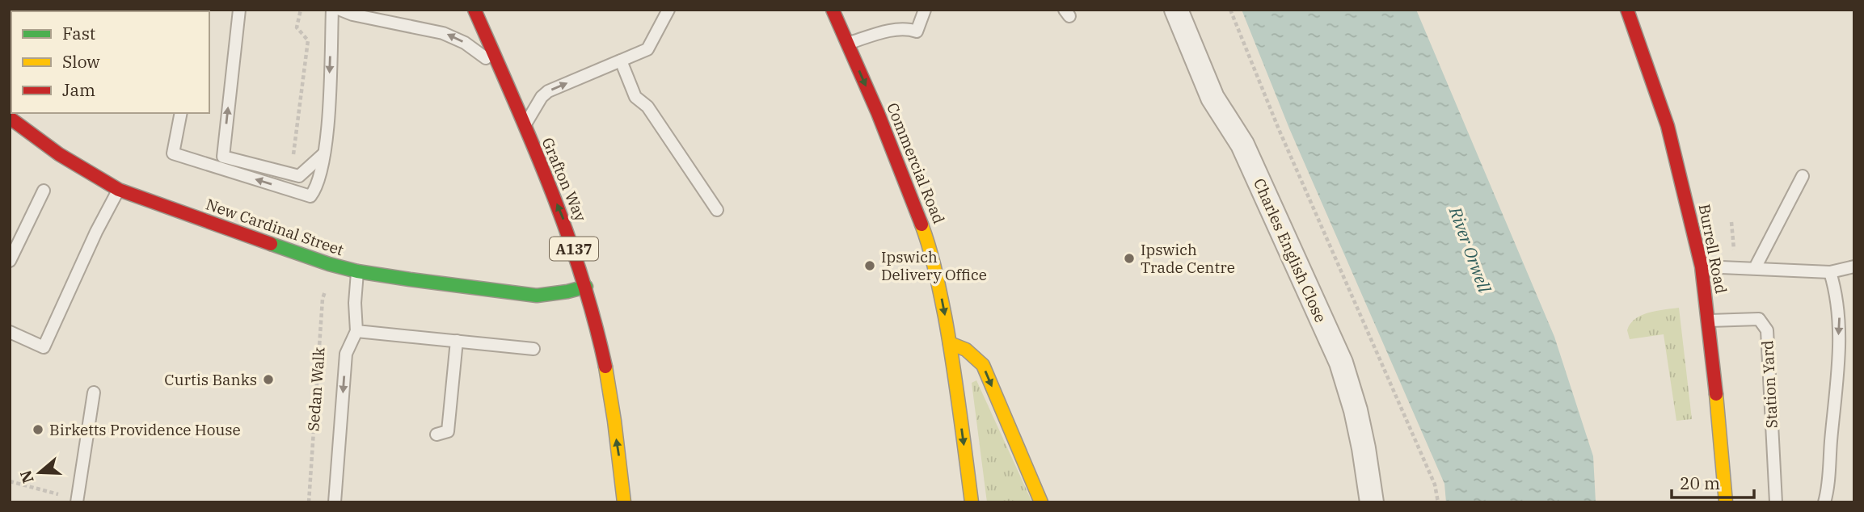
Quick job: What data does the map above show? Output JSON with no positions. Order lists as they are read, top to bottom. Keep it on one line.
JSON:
{"streets":{"main road":["Commercial Road","Grafton Way","New Cardinal Street","A137","Burrell Road"],"street":["Charles English Close"],"lane":["Station Yard"],"path":["Sedan Walk"]},"crossings":[["Grafton Way","New Cardinal Street"],["Burrell Road","Station Yard"]],"one_way":["Grafton Way"],"water":["River Orwell"],"places":["Ipswich Trade Centre","Ipswich Delivery Office","Curtis Banks","Birketts Providence House"],"legend":["Fast","Slow","Jam"],"scale_bar":"20 m","north":"left"}
